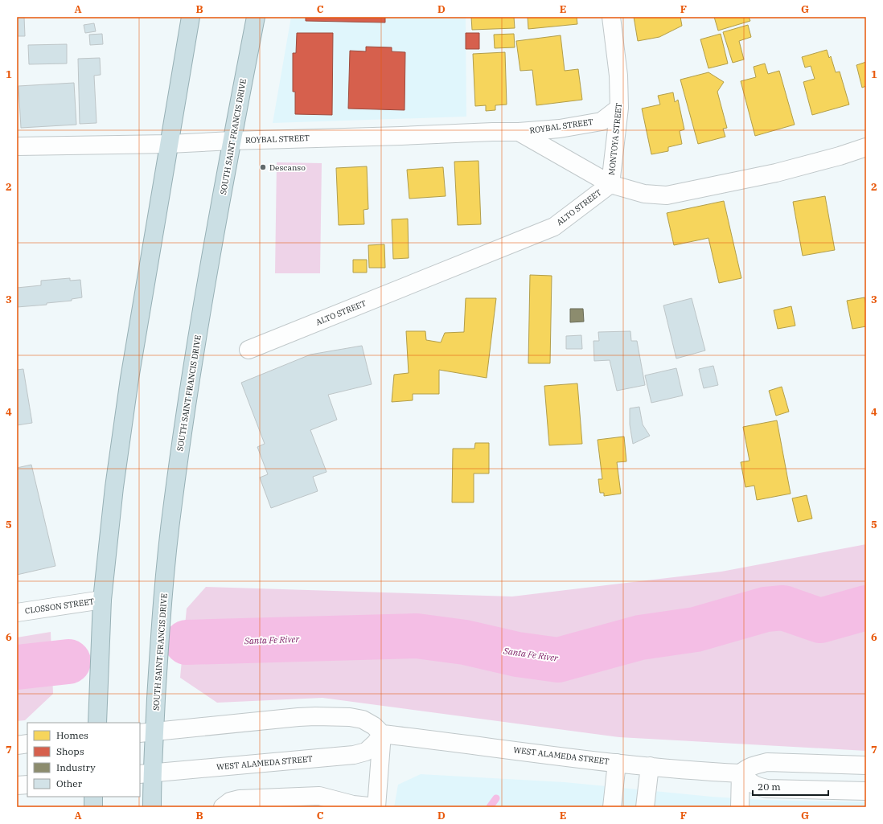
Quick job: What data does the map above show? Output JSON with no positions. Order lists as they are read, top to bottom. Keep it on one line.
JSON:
{"streets":{"highway":["SOUTH SAINT FRANCIS DRIVE"],"street":["ROYBAL STREET","MONTOYA STREET","ALTO STREET","CLOSSON STREET","WEST ALAMEDA STREET"]},"crossings":[["ROYBAL STREET","SOUTH SAINT FRANCIS DRIVE"],["ROYBAL STREET","MONTOYA STREET"],["ROYBAL STREET","ALTO STREET"],["SOUTH SAINT FRANCIS DRIVE","WEST ALAMEDA STREET"],["MONTOYA STREET","ALTO STREET"]],"water":["Santa Fe River"],"places":["Descanso"],"legend":["Homes","Shops","Industry","Other"],"scale_bar":"20 m","grid":{"columns":["A","B","C","D","E","F","G"],"rows":["1","2","3","4","5","6","7"]}}
